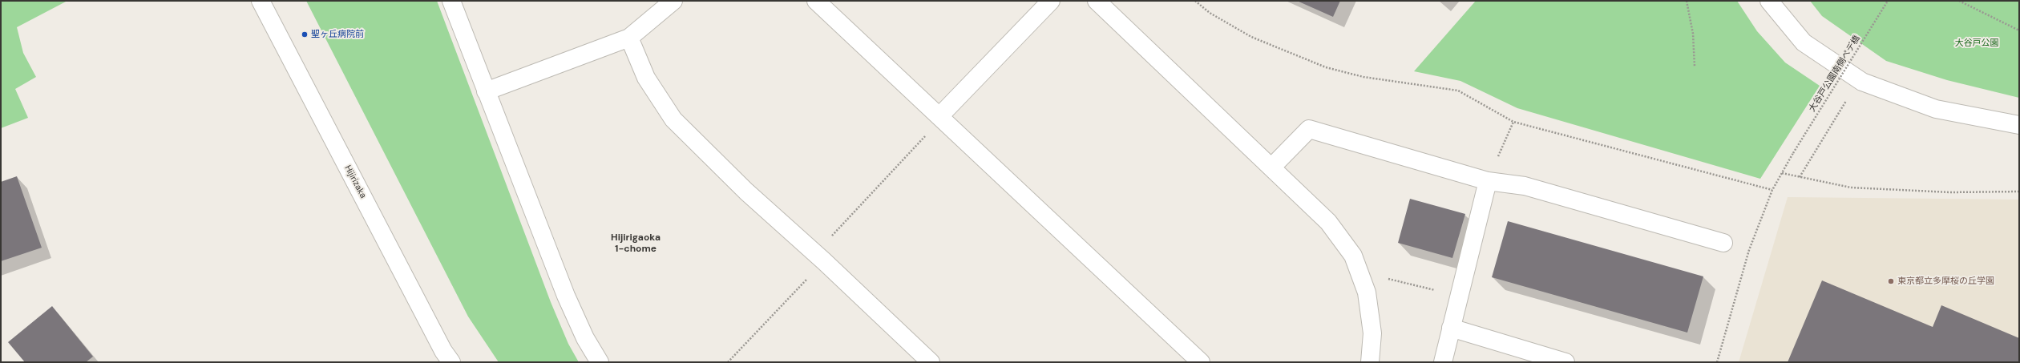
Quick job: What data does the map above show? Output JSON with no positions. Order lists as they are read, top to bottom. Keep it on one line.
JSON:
{"streets":{"street":["Hijirizaka"],"path":["大谷戸公園南側ペデ橋"]},"districts":["Hijirigaoka 1-chome"],"parks":["大谷戸公園"],"places":["聖ヶ丘病院前","東京都立多摩桜の丘学園"]}
